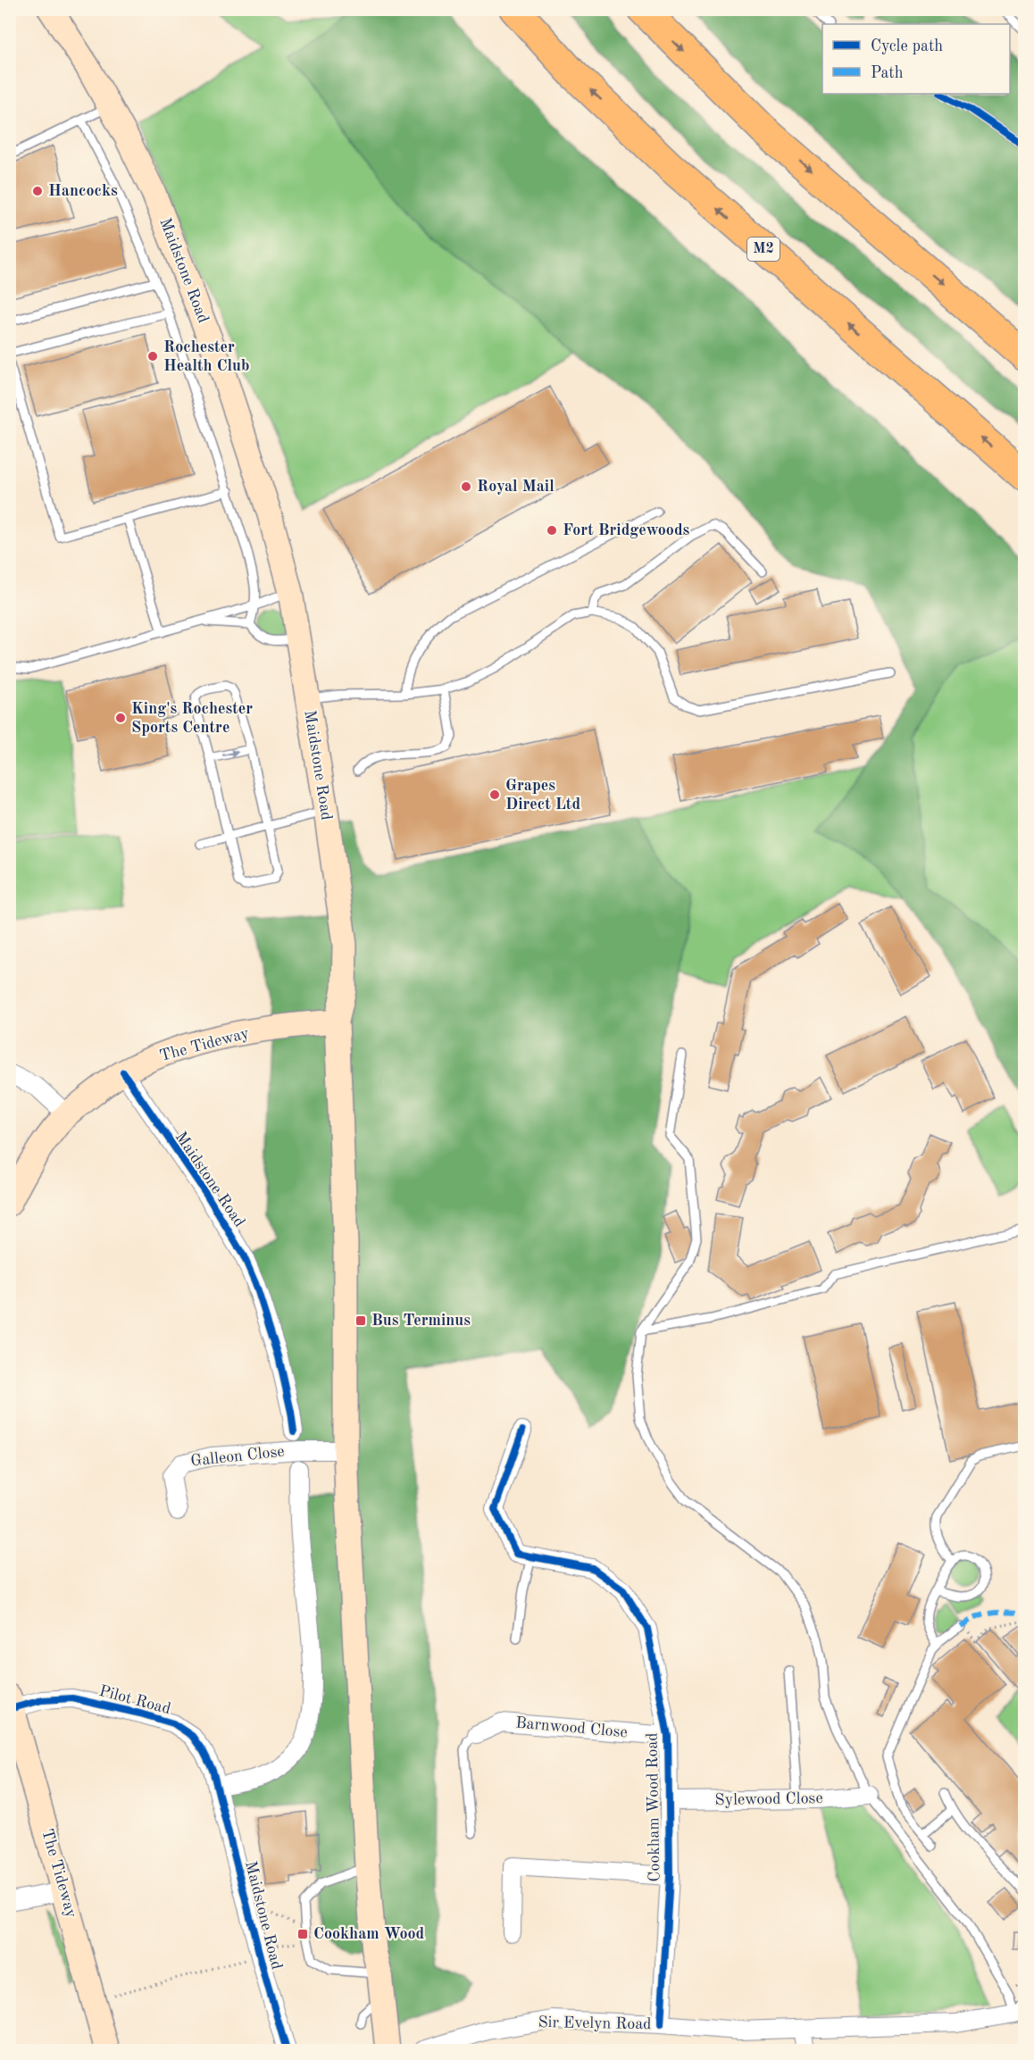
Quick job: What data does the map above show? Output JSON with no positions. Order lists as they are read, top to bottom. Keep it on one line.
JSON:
{"streets":{"highway":["M2"],"main road":["Maidstone Road","The Tideway"],"street":["Galleon Close","Pilot Road","Barnwood Close","Sylewood Close","Cookham Wood Road","Sir Evelyn Road"]},"crossings":[["Maidstone Road","The Tideway"],["Maidstone Road","Galleon Close"],["Maidstone Road","Pilot Road"],["The Tideway","Pilot Road"],["Barnwood Close","Cookham Wood Road"],["Sylewood Close","Cookham Wood Road"],["Cookham Wood Road","Sir Evelyn Road"]],"places":{"other":["Hancocks","Rochester Health Club","Royal Mail","Fort Bridgewoods","King's Rochester Sports Centre","Grapes Direct Ltd"],"transit":["Bus Terminus","Cookham Wood"]},"legend":["Cycle path","Path"]}
